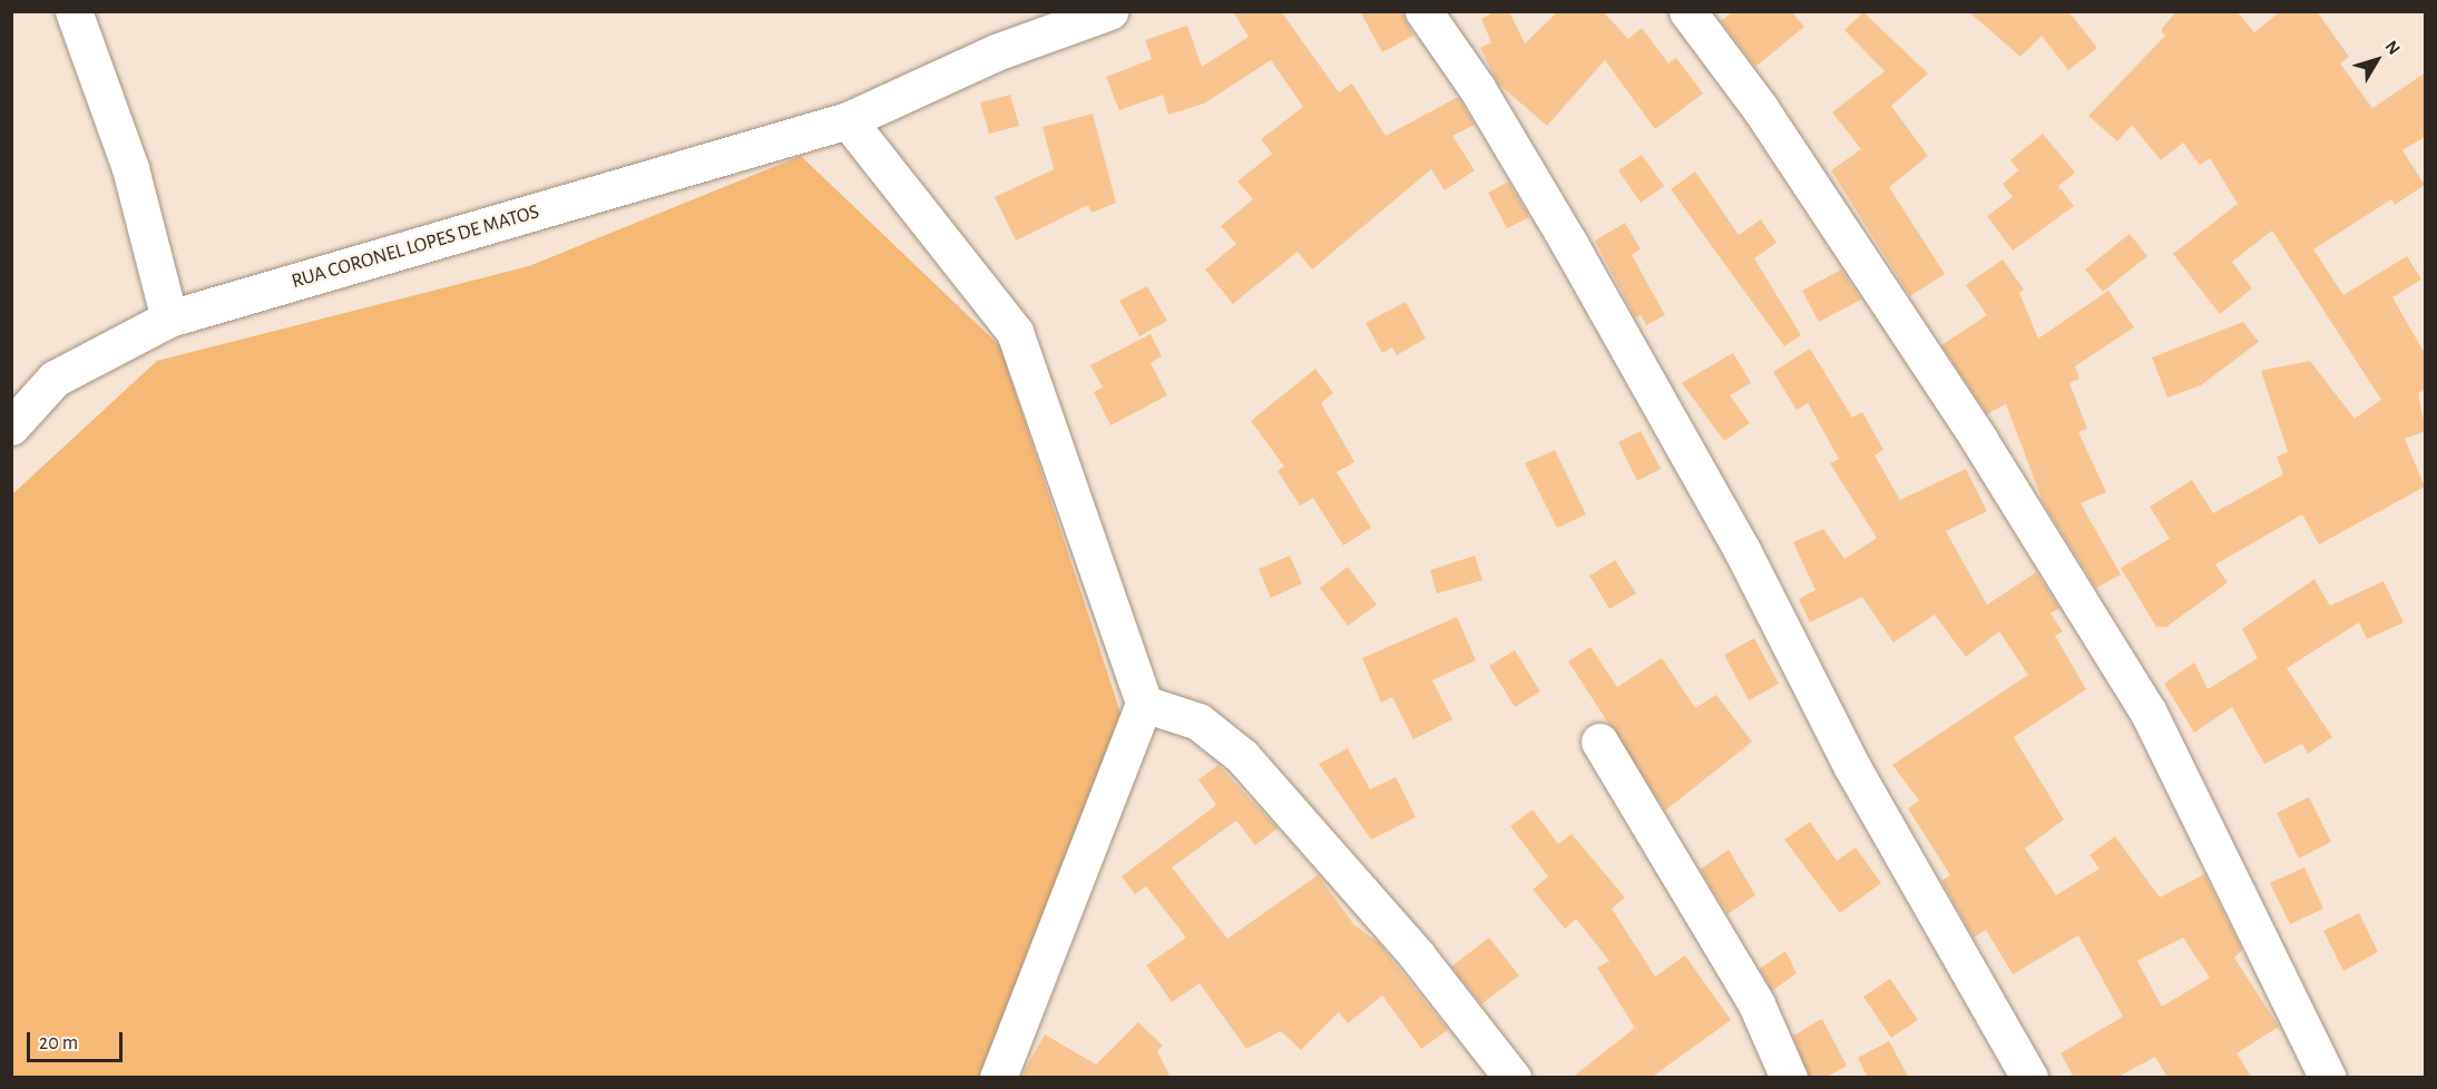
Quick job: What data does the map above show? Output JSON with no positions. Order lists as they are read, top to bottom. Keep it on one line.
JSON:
{"streets":{"street":["RUA CORONEL LOPES DE MATOS"]},"scale_bar":"20 m","north":"top right"}
